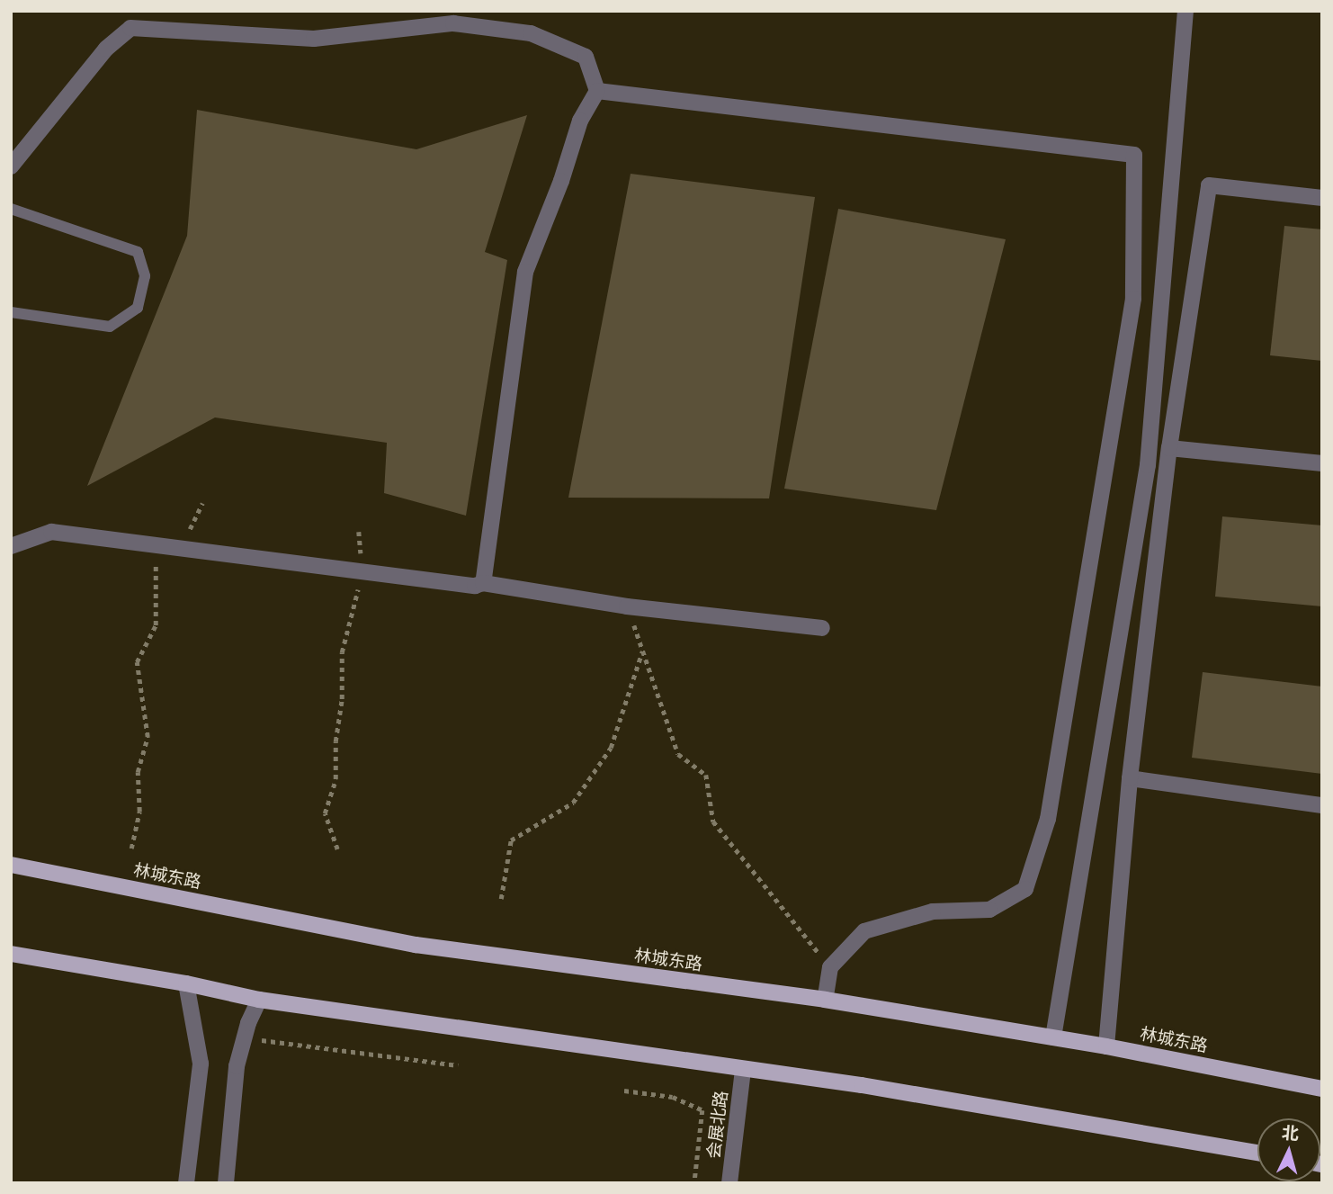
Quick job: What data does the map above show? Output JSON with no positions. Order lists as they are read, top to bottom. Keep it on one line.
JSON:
{"streets":{"main road":["林城东路"],"street":["会展北路"]},"north":"top"}
